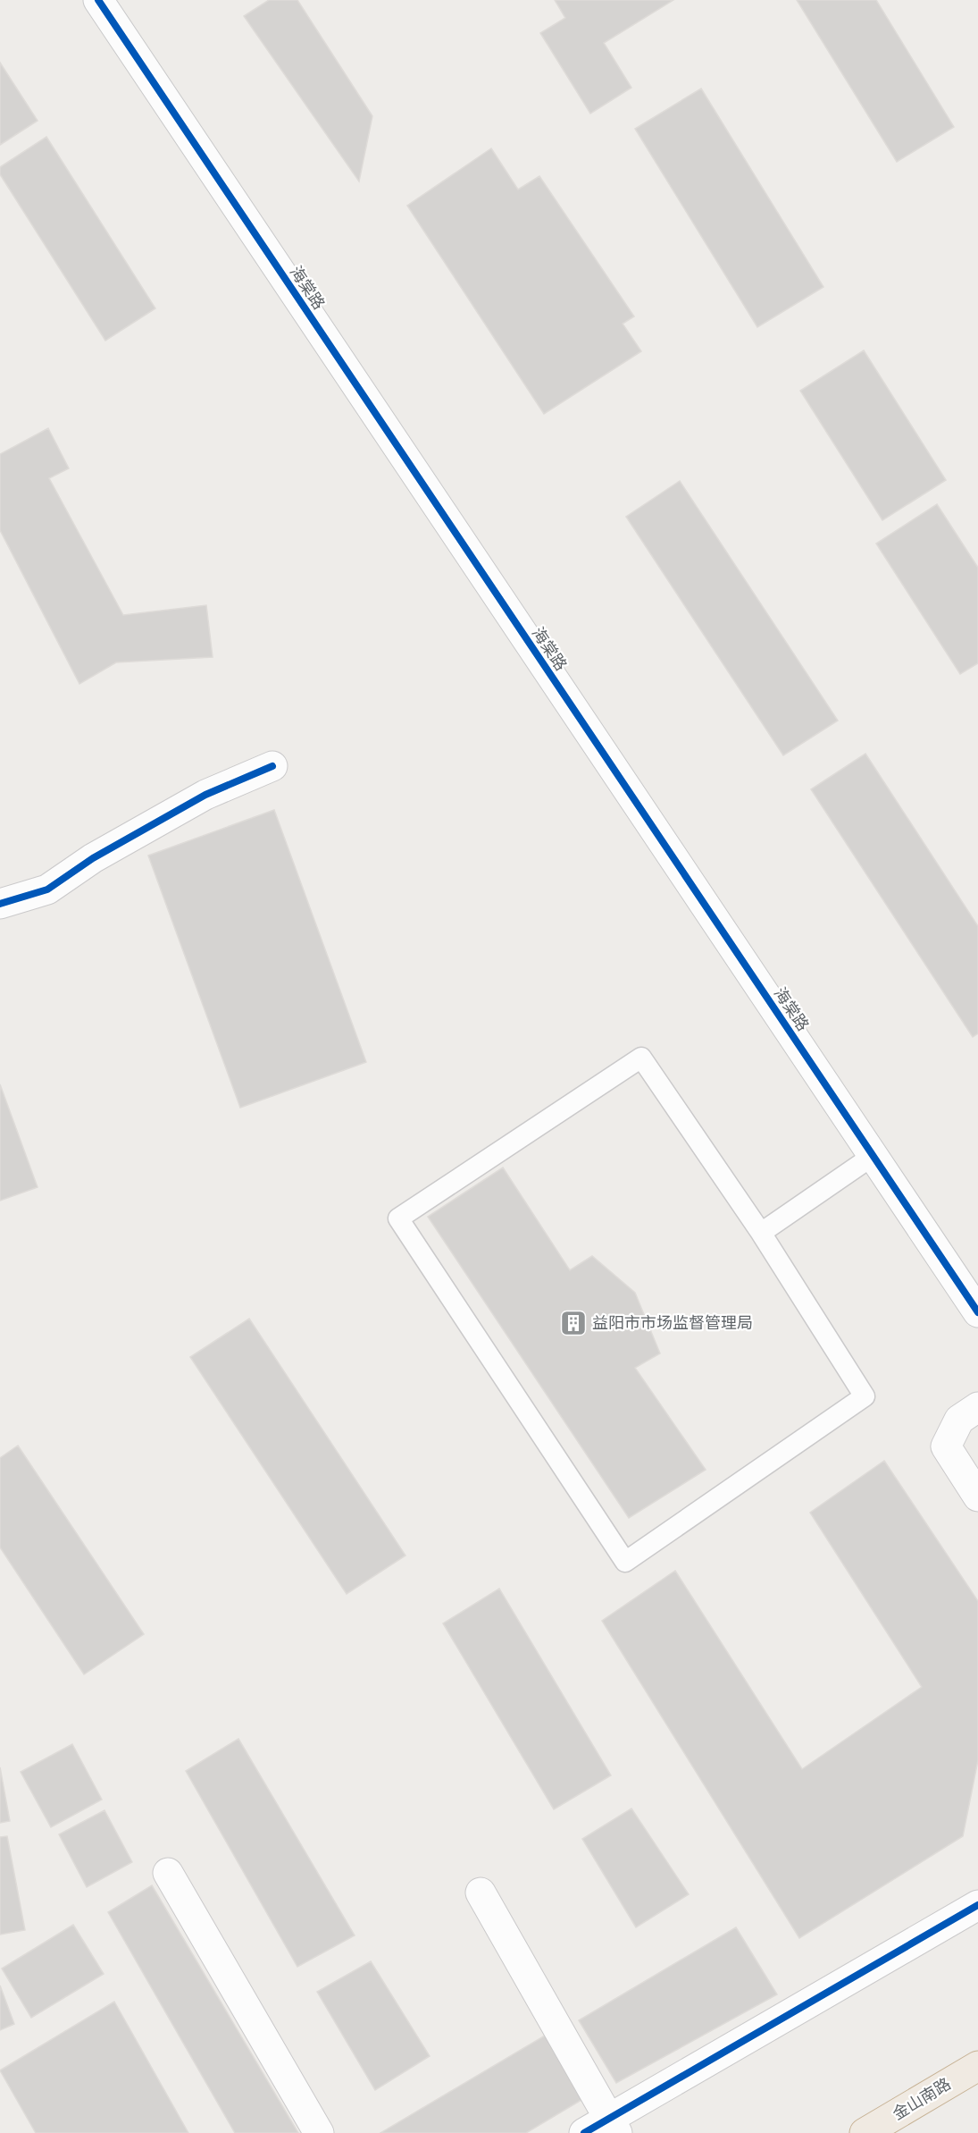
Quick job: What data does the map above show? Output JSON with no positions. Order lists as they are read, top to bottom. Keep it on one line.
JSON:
{"streets":{"highway":["金山南路"],"street":["海棠路"]},"places":{"building":["益阳市市场监督管理局"]}}
